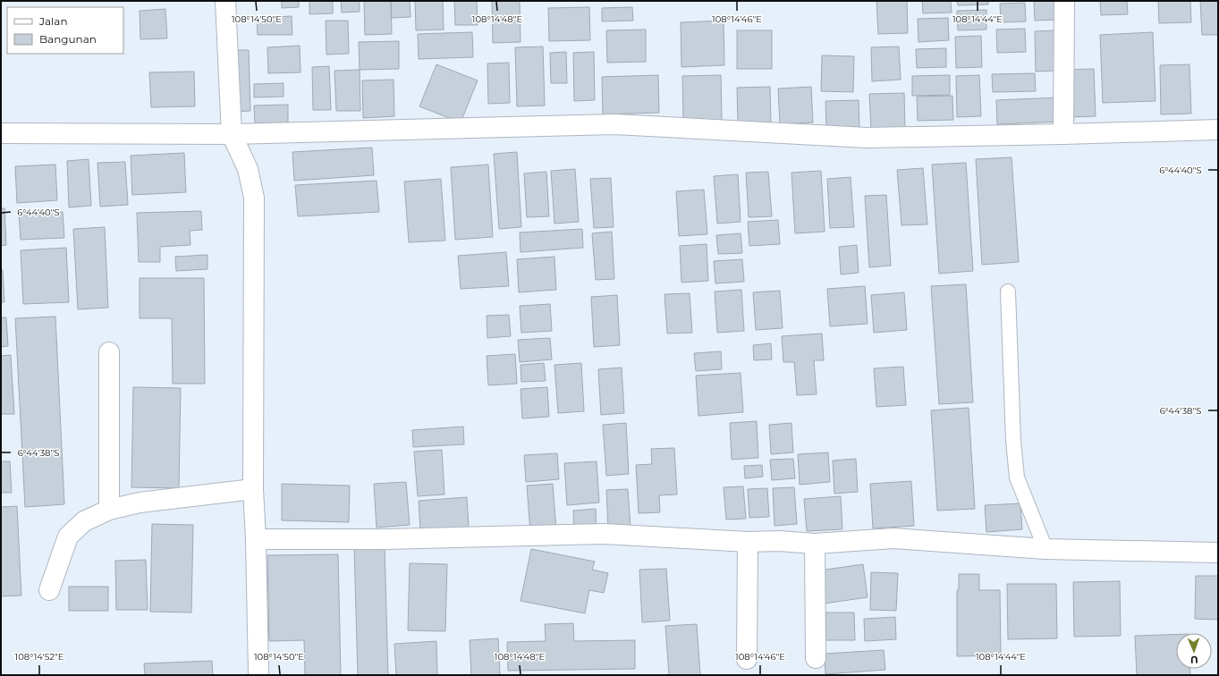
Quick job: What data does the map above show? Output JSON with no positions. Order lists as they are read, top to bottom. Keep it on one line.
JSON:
{"legend":["Jalan","Bangunan"],"north":"bottom","coordinates":["108°14'50\"E","108°14'48\"E","108°14'46\"E","108°14'44\"E","6°44'40\"S","6°44'38\"S","108°14'52\"E"]}
